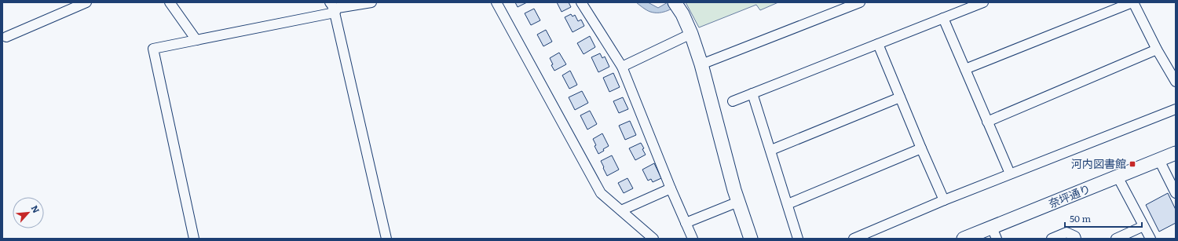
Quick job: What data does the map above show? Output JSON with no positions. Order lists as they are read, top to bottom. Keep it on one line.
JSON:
{"streets":{"street":["奈坪通り"]},"places":{"transit":["河内図書館"]},"scale_bar":"50 m","north":"top right"}
